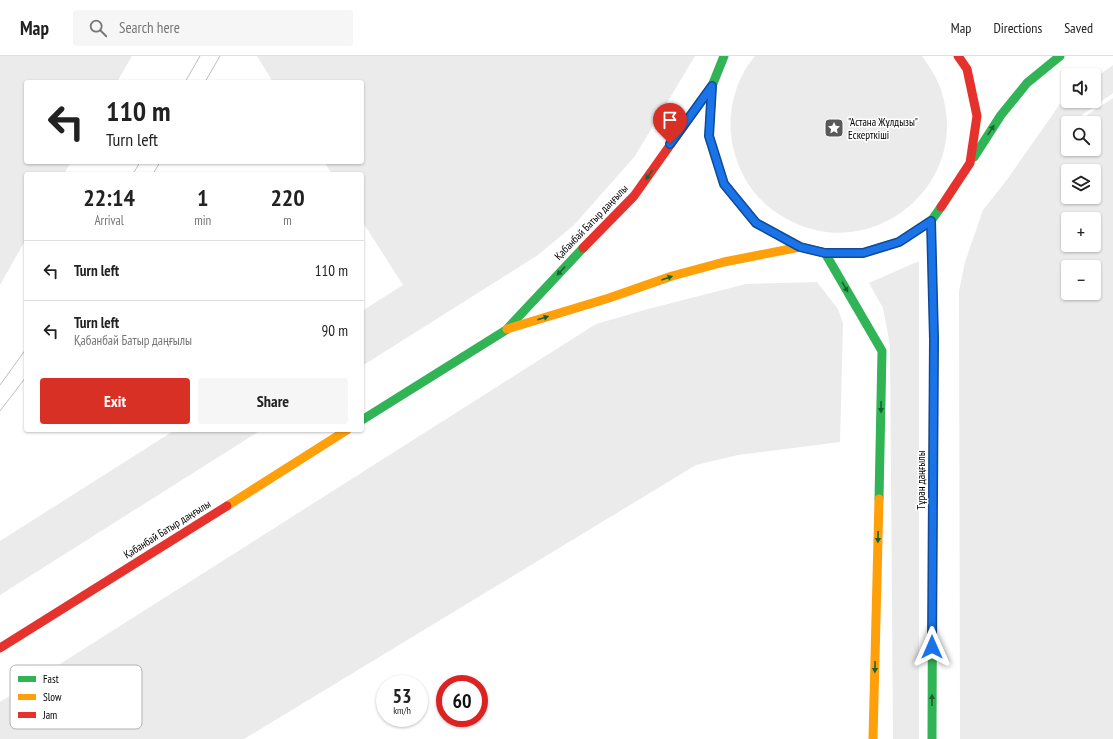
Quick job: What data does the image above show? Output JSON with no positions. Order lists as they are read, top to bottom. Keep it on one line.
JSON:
{"streets":{"main road":["Қабанбай Батыр даңғылы","Тұран даңғылы"]},"places":{"place":["\"Астана Жұлдызы\" Ескерткіші"]},"legend":["Fast","Slow","Jam"],"page":{"header":"Map","search":"Search here","nav":["Map","Directions","Saved"],"map_buttons":["+","−"],"turn":["110 m","Turn left"],"eta":["22:14","Arrival","1","min","220","m"],"list":[{"name":"Turn left","value":"110 m"},{"name":"Turn left","note":"Қабанбай Батыр даңғылы","value":"90 m"}],"buttons":["Exit","Share"],"speed":"53 km/h","limit":"60"}}
